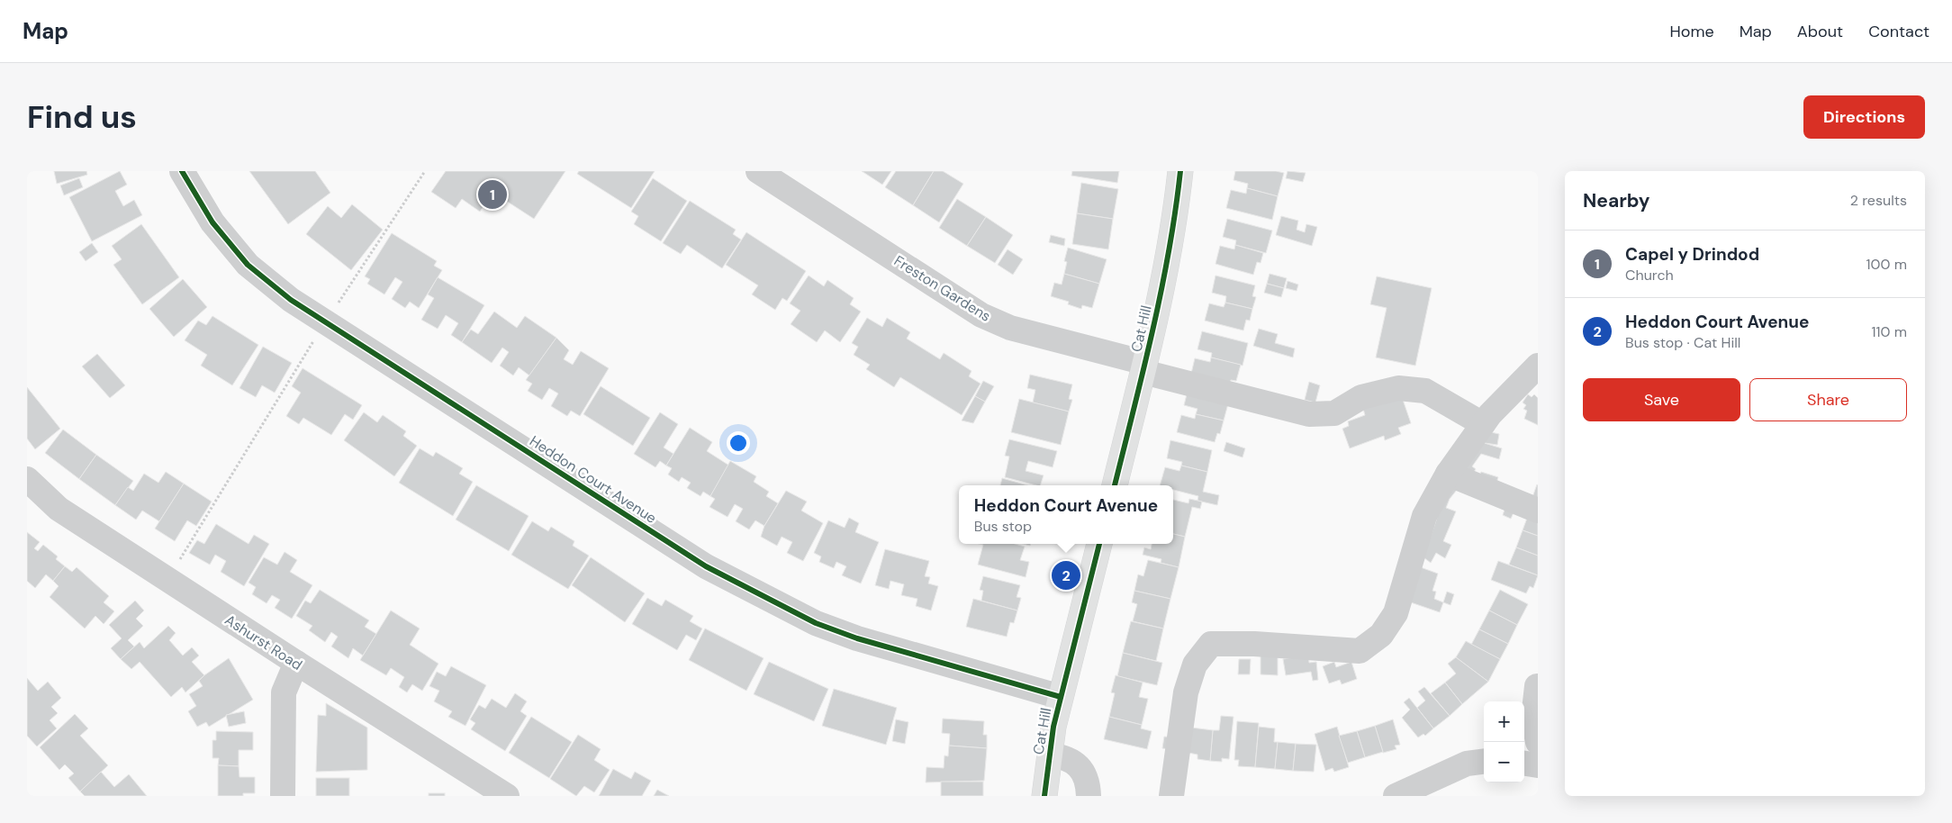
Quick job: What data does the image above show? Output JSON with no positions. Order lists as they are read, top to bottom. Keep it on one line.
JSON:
{"streets":{"main road":["Cat Hill"],"street":["Freston Gardens","Heddon Court Avenue","Ashurst Road"]},"crossings":[["Freston Gardens","Cat Hill"],["Cat Hill","Heddon Court Avenue"]],"page":{"header":"Map","nav":["Home","Map","About","Contact"],"buttons":["Directions",["Save","Share"]],"title":"Find us","heading":["Nearby","2 results"],"pins":["1","2"],"list":[{"mark":"1","name":"Capel y Drindod","note":"Church","value":"100 m"},{"mark":"2","name":"Heddon Court Avenue","note":"Bus stop · Cat Hill","value":"110 m"}],"popup":["Heddon Court Avenue","Bus stop"],"map_buttons":["+","−"]}}
